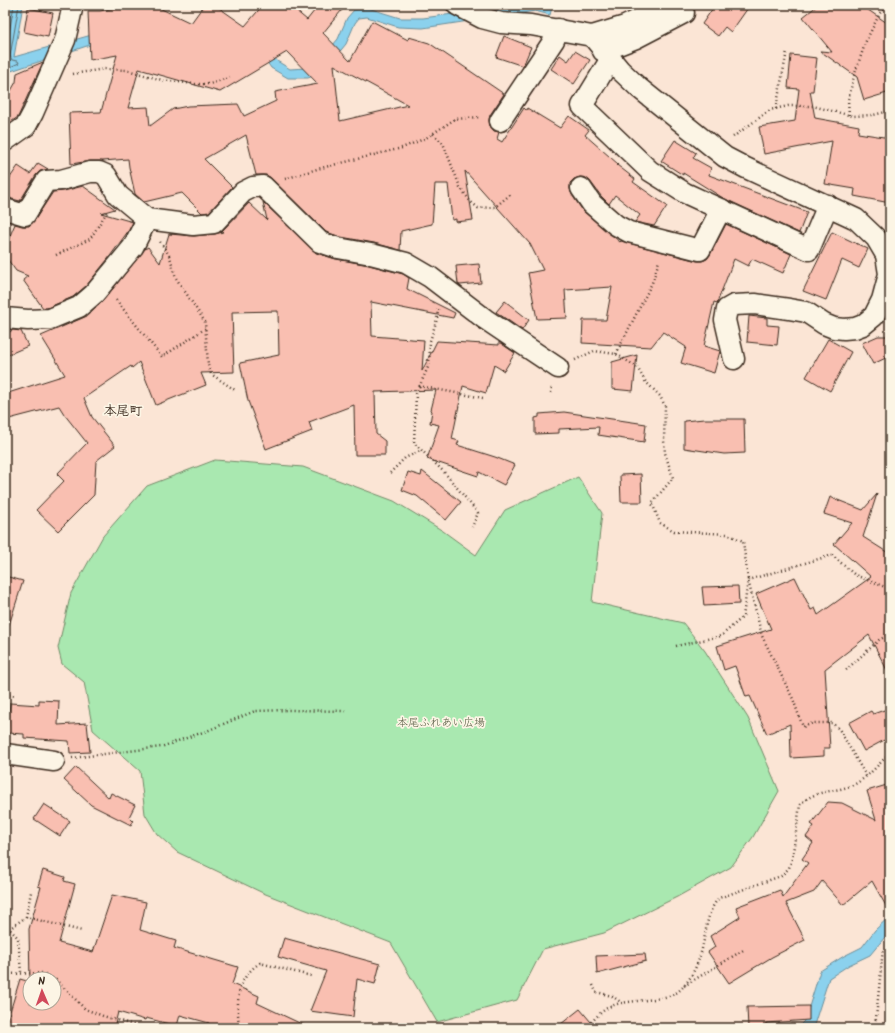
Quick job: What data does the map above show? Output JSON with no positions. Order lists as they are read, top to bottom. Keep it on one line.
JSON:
{"districts":["本尾町"],"parks":["本尾ふれあい広場"],"north":"top"}
